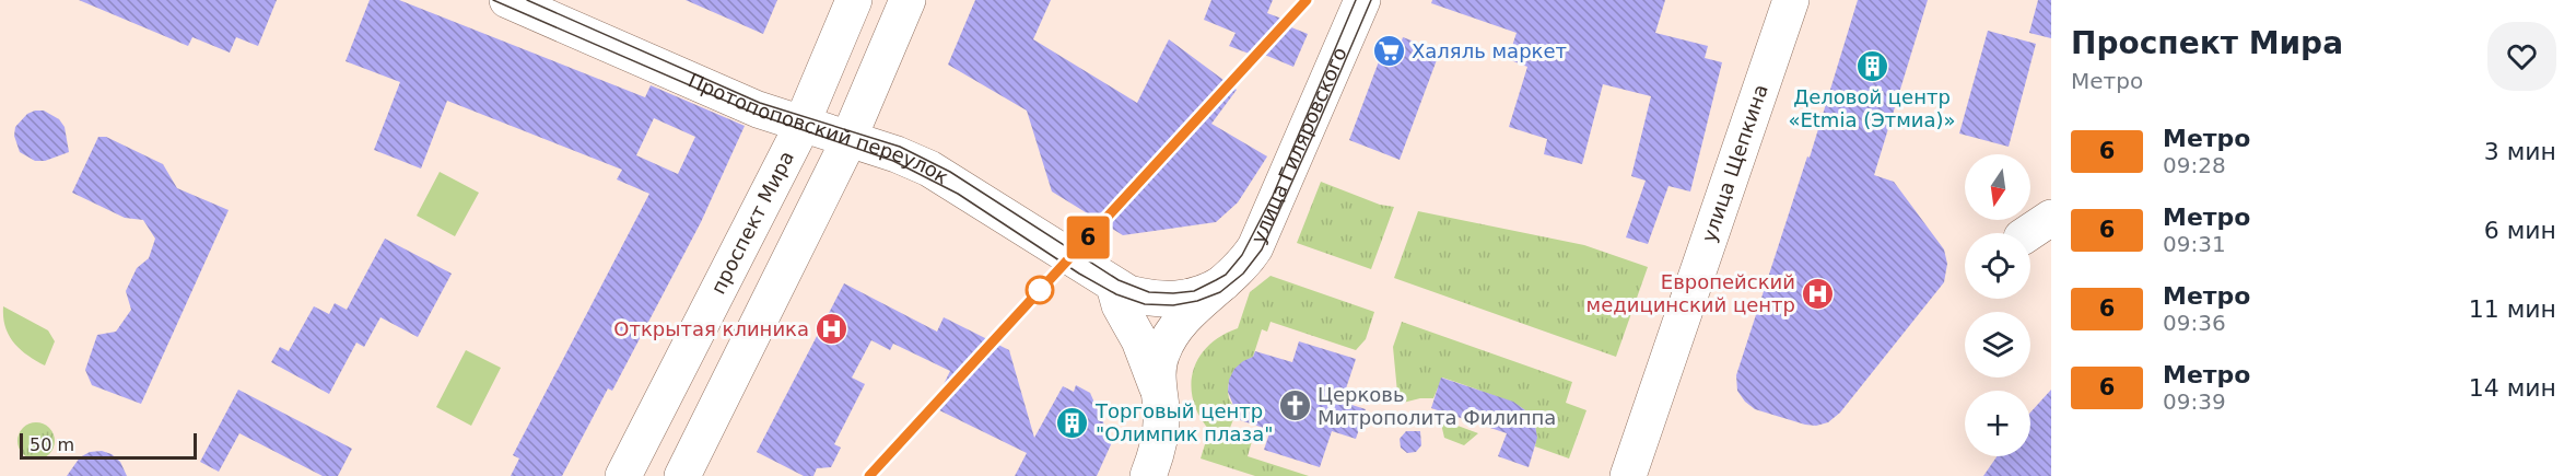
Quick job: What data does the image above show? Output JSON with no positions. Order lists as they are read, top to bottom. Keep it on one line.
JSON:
{"streets":{"street":["Протопоповский переулок","улица Гиляровского","улица Щепкина","проспект Мира"]},"crossings":[["Протопоповский переулок","улица Гиляровского"],["Протопоповский переулок","проспект Мира"]],"places":{"supermarket":["Халяль маркет"],"building":["Деловой центр «Etmia (Этмиа)»","Торговый центр \"Олимпик плаза\""],"hospital":["Европейский медицинский центр","Открытая клиника"],"church":["Церковь Митрополита Филиппа"]},"lines":["metro line 6"],"scale_bar":"50 m","north":"bottom","page":{"on_map":"6","heading":["Проспект Мира","Метро"],"list":[{"mark":"6","name":"Метро","note":"09:28","value":"3 мин"},{"mark":"6","name":"Метро","note":"09:31","value":"6 мин"},{"mark":"6","name":"Метро","note":"09:36","value":"11 мин"},{"mark":"6","name":"Метро","note":"09:39","value":"14 мин"}],"map_buttons":"+","scale":"50 m"}}
